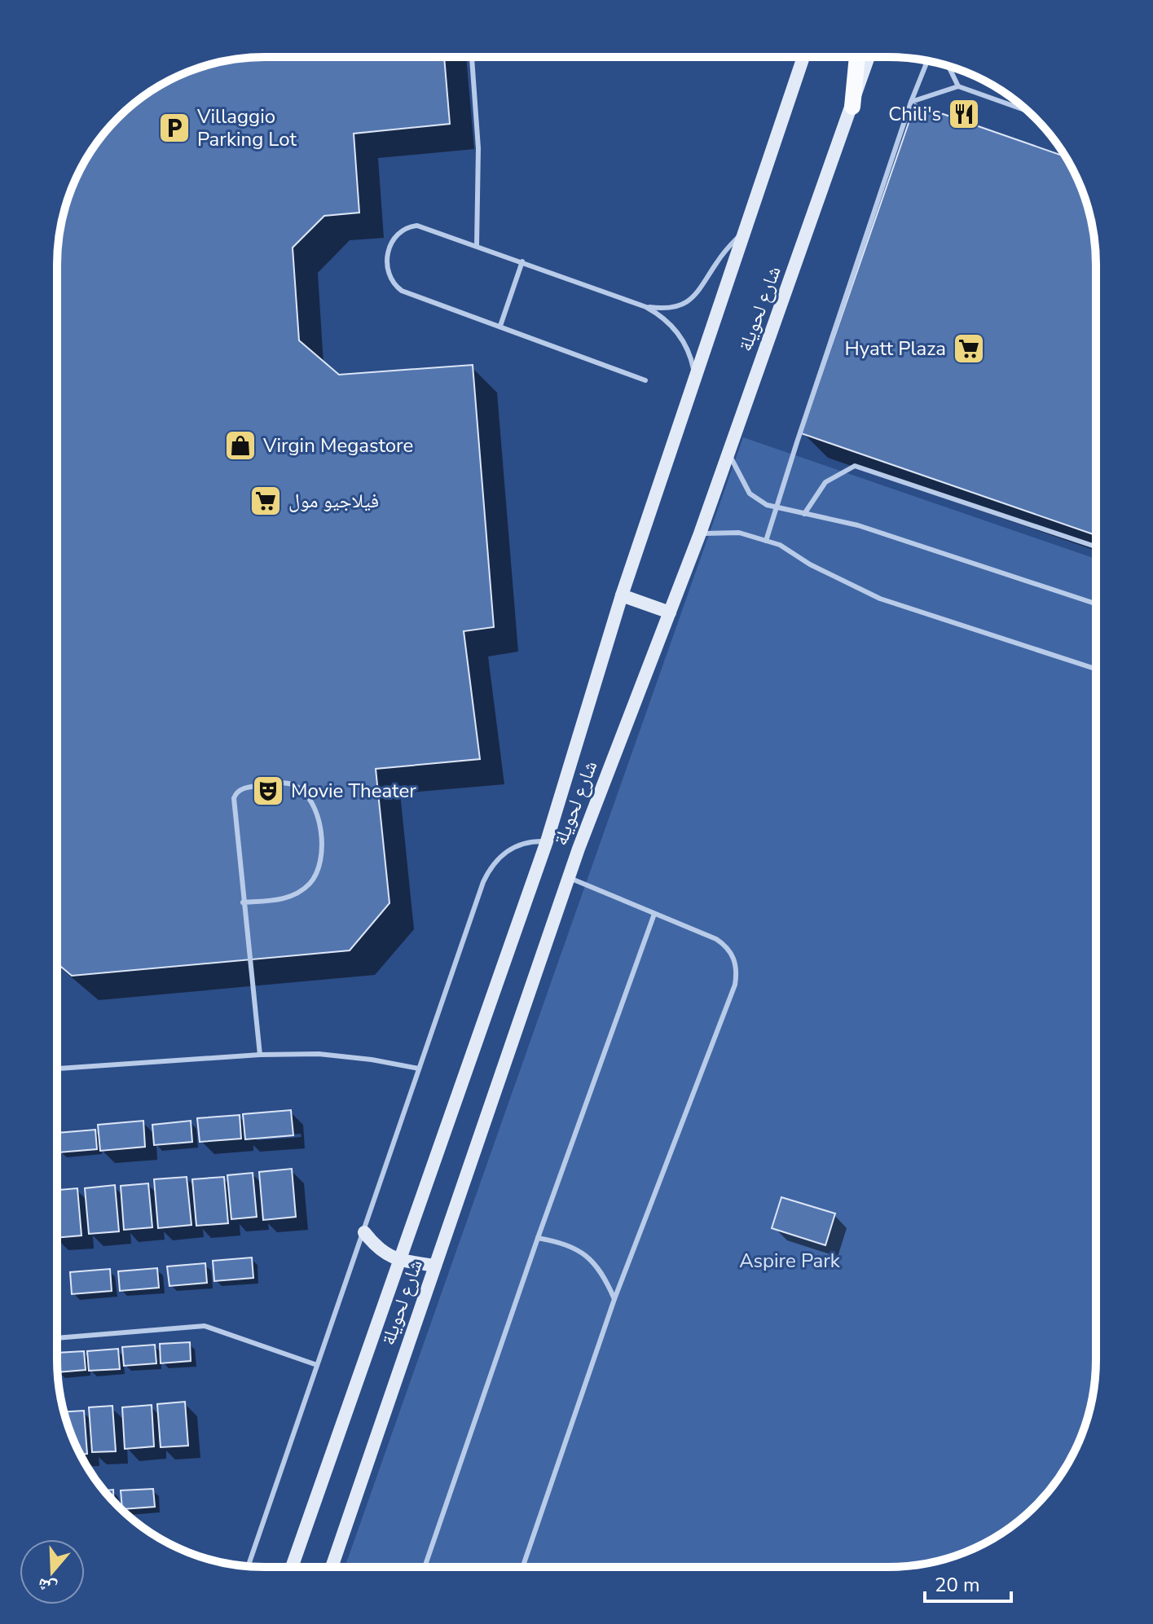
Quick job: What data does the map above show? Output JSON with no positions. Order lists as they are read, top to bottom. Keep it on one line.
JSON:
{"streets":{"street":["شارع لحويلة"]},"parks":["Aspire Park"],"places":{"restaurant":["Chili's"],"parking":["Villaggio Parking Lot"],"supermarket":["Hyatt Plaza","فيلاجيو مول"],"shop":["Virgin Megastore"],"theatre":["Movie Theater"]},"scale_bar":"20 m","north":"bottom"}
